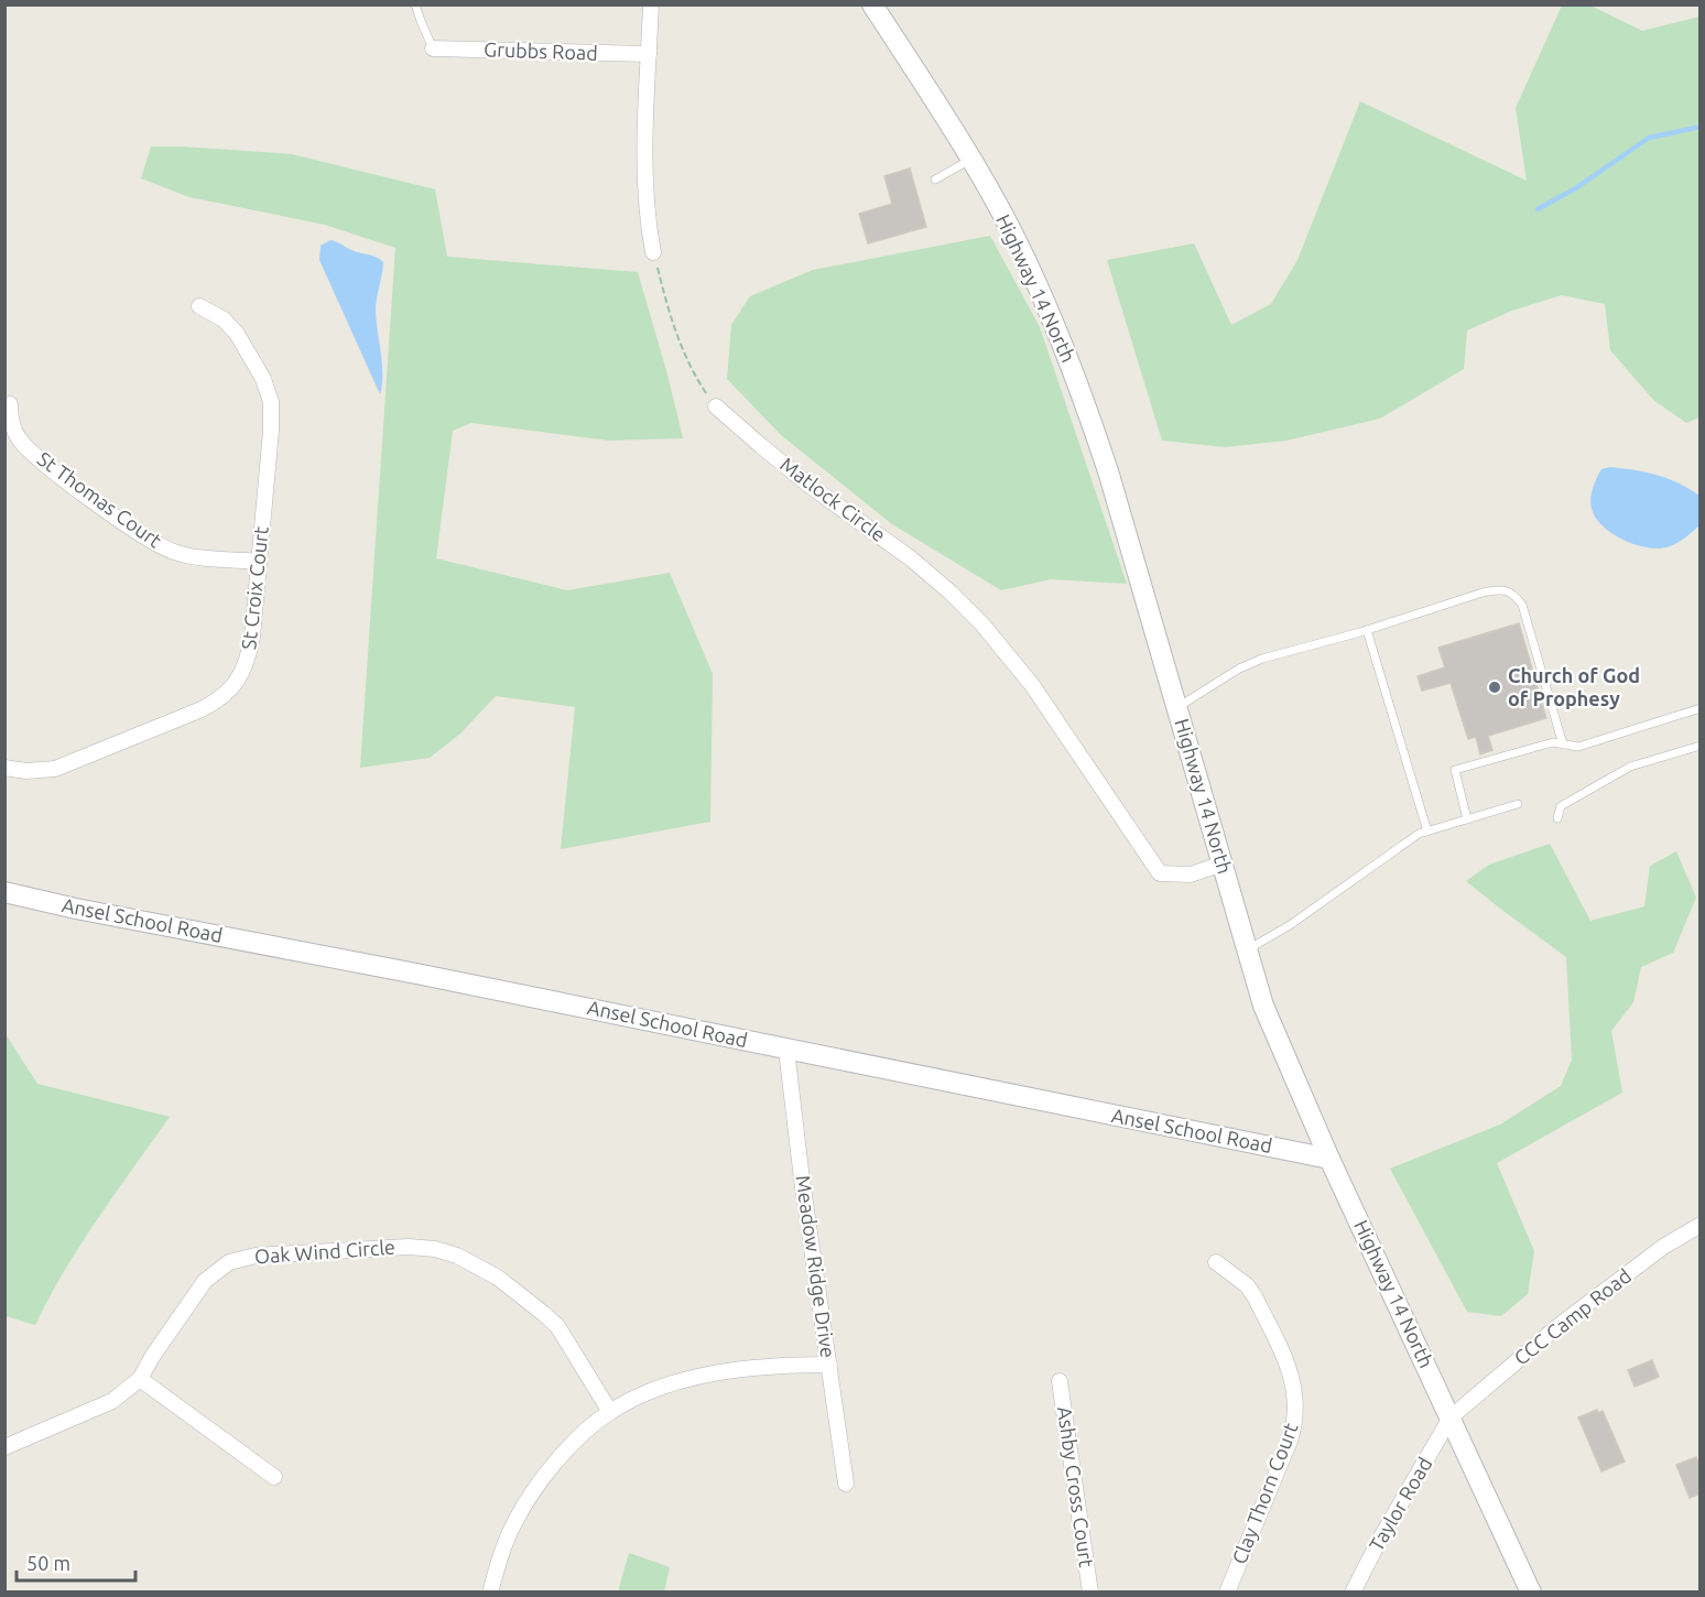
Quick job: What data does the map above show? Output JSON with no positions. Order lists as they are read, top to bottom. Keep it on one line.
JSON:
{"streets":{"main road":["Highway 14 North","Ansel School Road"],"street":["Grubbs Road","St Thomas Court","Matlock Circle","St Croix Court","Oak Wind Circle","Meadow Ridge Drive","CCC Camp Road","Ashby Cross Court","Clay Thorn Court","Taylor Road"]},"crossings":[["Highway 14 North","Matlock Circle"],["Highway 14 North","Ansel School Road"],["Highway 14 North","CCC Camp Road"],["Highway 14 North","Taylor Road"],["St Thomas Court","St Croix Court"],["Ansel School Road","Meadow Ridge Drive"],["CCC Camp Road","Taylor Road"]],"places":["Church of God of Prophesy"],"scale_bar":"50 m"}
